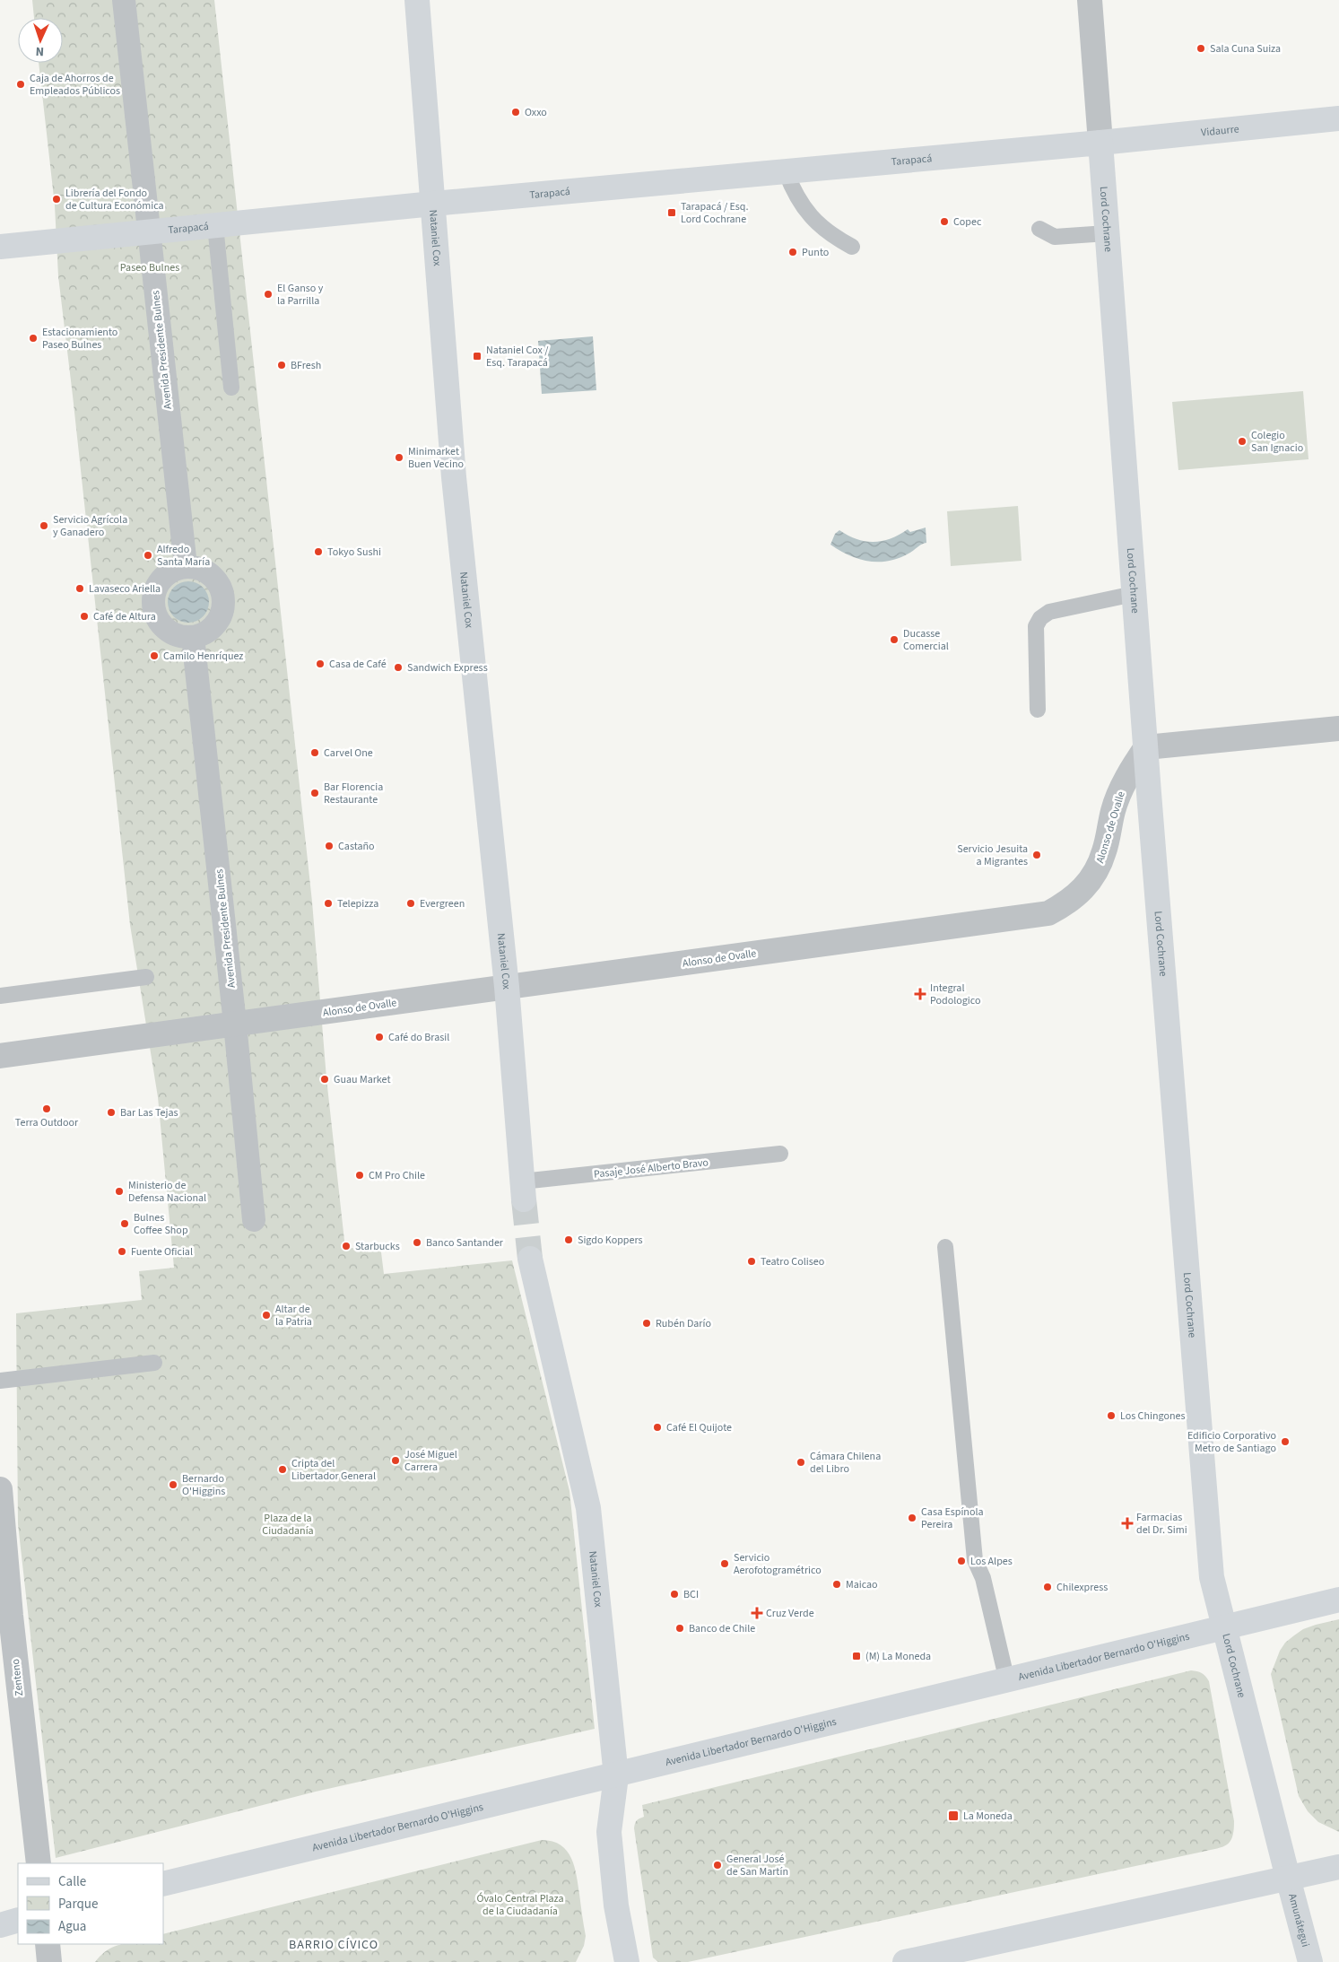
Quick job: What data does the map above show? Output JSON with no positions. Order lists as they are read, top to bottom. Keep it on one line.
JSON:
{"streets":{"main road":["Vidaurre","Tarapacá","Lord Cochrane","Nataniel Cox","Avenida Libertador Bernardo O'Higgins","Amunátegui"],"street":["Avenida Presidente Bulnes","Alonso de Ovalle","Zenteno"],"lane":["Pasaje José Alberto Bravo"]},"crossings":[["Vidaurre","Tarapacá"],["Vidaurre","Lord Cochrane"],["Tarapacá","Lord Cochrane"],["Tarapacá","Nataniel Cox"],["Tarapacá","Avenida Presidente Bulnes"],["Lord Cochrane","Alonso de Ovalle"],["Lord Cochrane","Avenida Libertador Bernardo O'Higgins"],["Lord Cochrane","Amunátegui"],["Nataniel Cox","Alonso de Ovalle"],["Nataniel Cox","Pasaje José Alberto Bravo"],["Nataniel Cox","Avenida Libertador Bernardo O'Higgins"],["Avenida Presidente Bulnes","Alonso de Ovalle"]],"districts":["BARRIO CÍVICO"],"parks":["Paseo Bulnes","Plaza de la Ciudadanía","Óvalo Central Plaza de la Ciudadanía"],"places":{"other":["Sala Cuna Suiza","Caja de Ahorros de Empleados Públicos","Oxxo","Librería del Fondo de Cultura Económica","Copec","Punto","El Ganso y la Parrilla","Estacionamiento Paseo Bulnes","BFresh","Colegio San Ignacio","Minimarket Buen Vecino","Servicio Agrícola y Ganadero","Tokyo Sushi","Alfredo Santa María","Lavaseco Ariella","Café de Altura","Ducasse Comercial","Camilo Henríquez","Casa de Café","Sandwich Express","Carvel One","Bar Florencia Restaurante","Castaño","Servicio Jesuita a Migrantes","Telepizza","Evergreen","Café do Brasil","Guau Market","Terra Outdoor","Bar Las Tejas","CM Pro Chile","Ministerio de Defensa Nacional","Bulnes Coffee Shop","Sigdo Koppers","Banco Santander","Starbucks","Fuente Oficial","Teatro Coliseo","Altar de la Patria","Rubén Darío","Los Chingones","Café El Quijote","Edificio Corporativo Metro de Santiago","José Miguel Carrera","Cámara Chilena del Libro","Cripta del Libertador General","Bernardo O'Higgins","Casa Espínola Pereira","Los Alpes","Servicio Aerofotogramétrico","Maicao","Chilexpress","BCI","Banco de Chile","General José de San Martín"],"transit":["Tarapacá / Esq. Lord Cochrane","Nataniel Cox / Esq. Tarapacá","(M) La Moneda","La Moneda"],"health":["Integral Podologico","Farmacias del Dr. Simi","Cruz Verde"]},"legend":["Calle","Parque","Agua"],"north":"bottom"}
